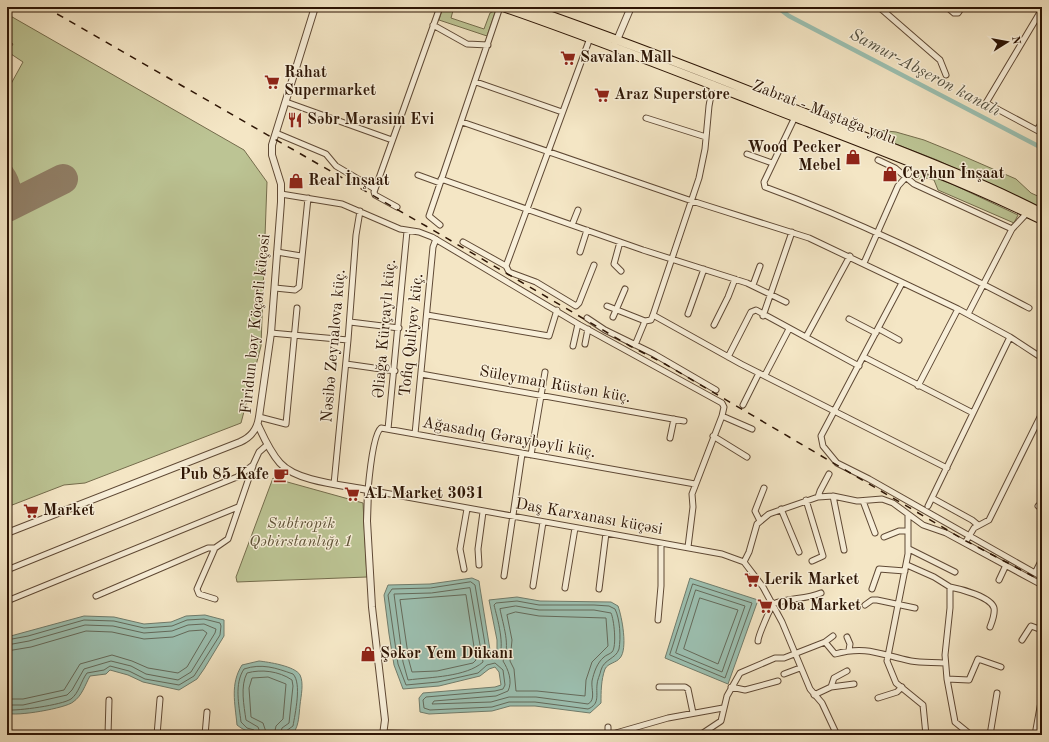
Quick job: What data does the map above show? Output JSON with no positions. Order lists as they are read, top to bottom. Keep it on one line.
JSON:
{"streets":{"main road":["Zabrat - Maştağa yolu"],"street":["Firidun bəy Köçərli küçəsi","Əliağa Kürçaylı küç.","Tofiq Quliyev küç.","Nəsibə Zeynalova küç.","Süleyman Rüstən küç.","Ağasadıq Gəraybəyli küç.","Daş Karxanası küçəsi"]},"crossings":[["Firidun bəy Köçərli küçəsi","Daş Karxanası küçəsi"],["Əliağa Kürçaylı küç.","Ağasadıq Gəraybəyli küç."],["Tofiq Quliyev küç.","Süleyman Rüstən küç."],["Tofiq Quliyev küç.","Ağasadıq Gəraybəyli küç."],["Nəsibə Zeynalova küç.","Daş Karxanası küçəsi"]],"water":["Samur-Abşeron kanalı"],"parks":["Subtropik Qəbirstanlığı 1"],"places":{"supermarket":["Savalan Mall","Rahat Supermarket","Araz Superstore","AL Market 3031","Market","Lerik Market","Oba Market"],"restaurant":["Səbr Mərasim Evi"],"shop":["Wood Pecker Mebel","Ceyhun İnşaat","Real İnşaat","Şəkər Yem Dükanı"],"cafe":["Pub 85 Kafe"]},"north":"right"}
